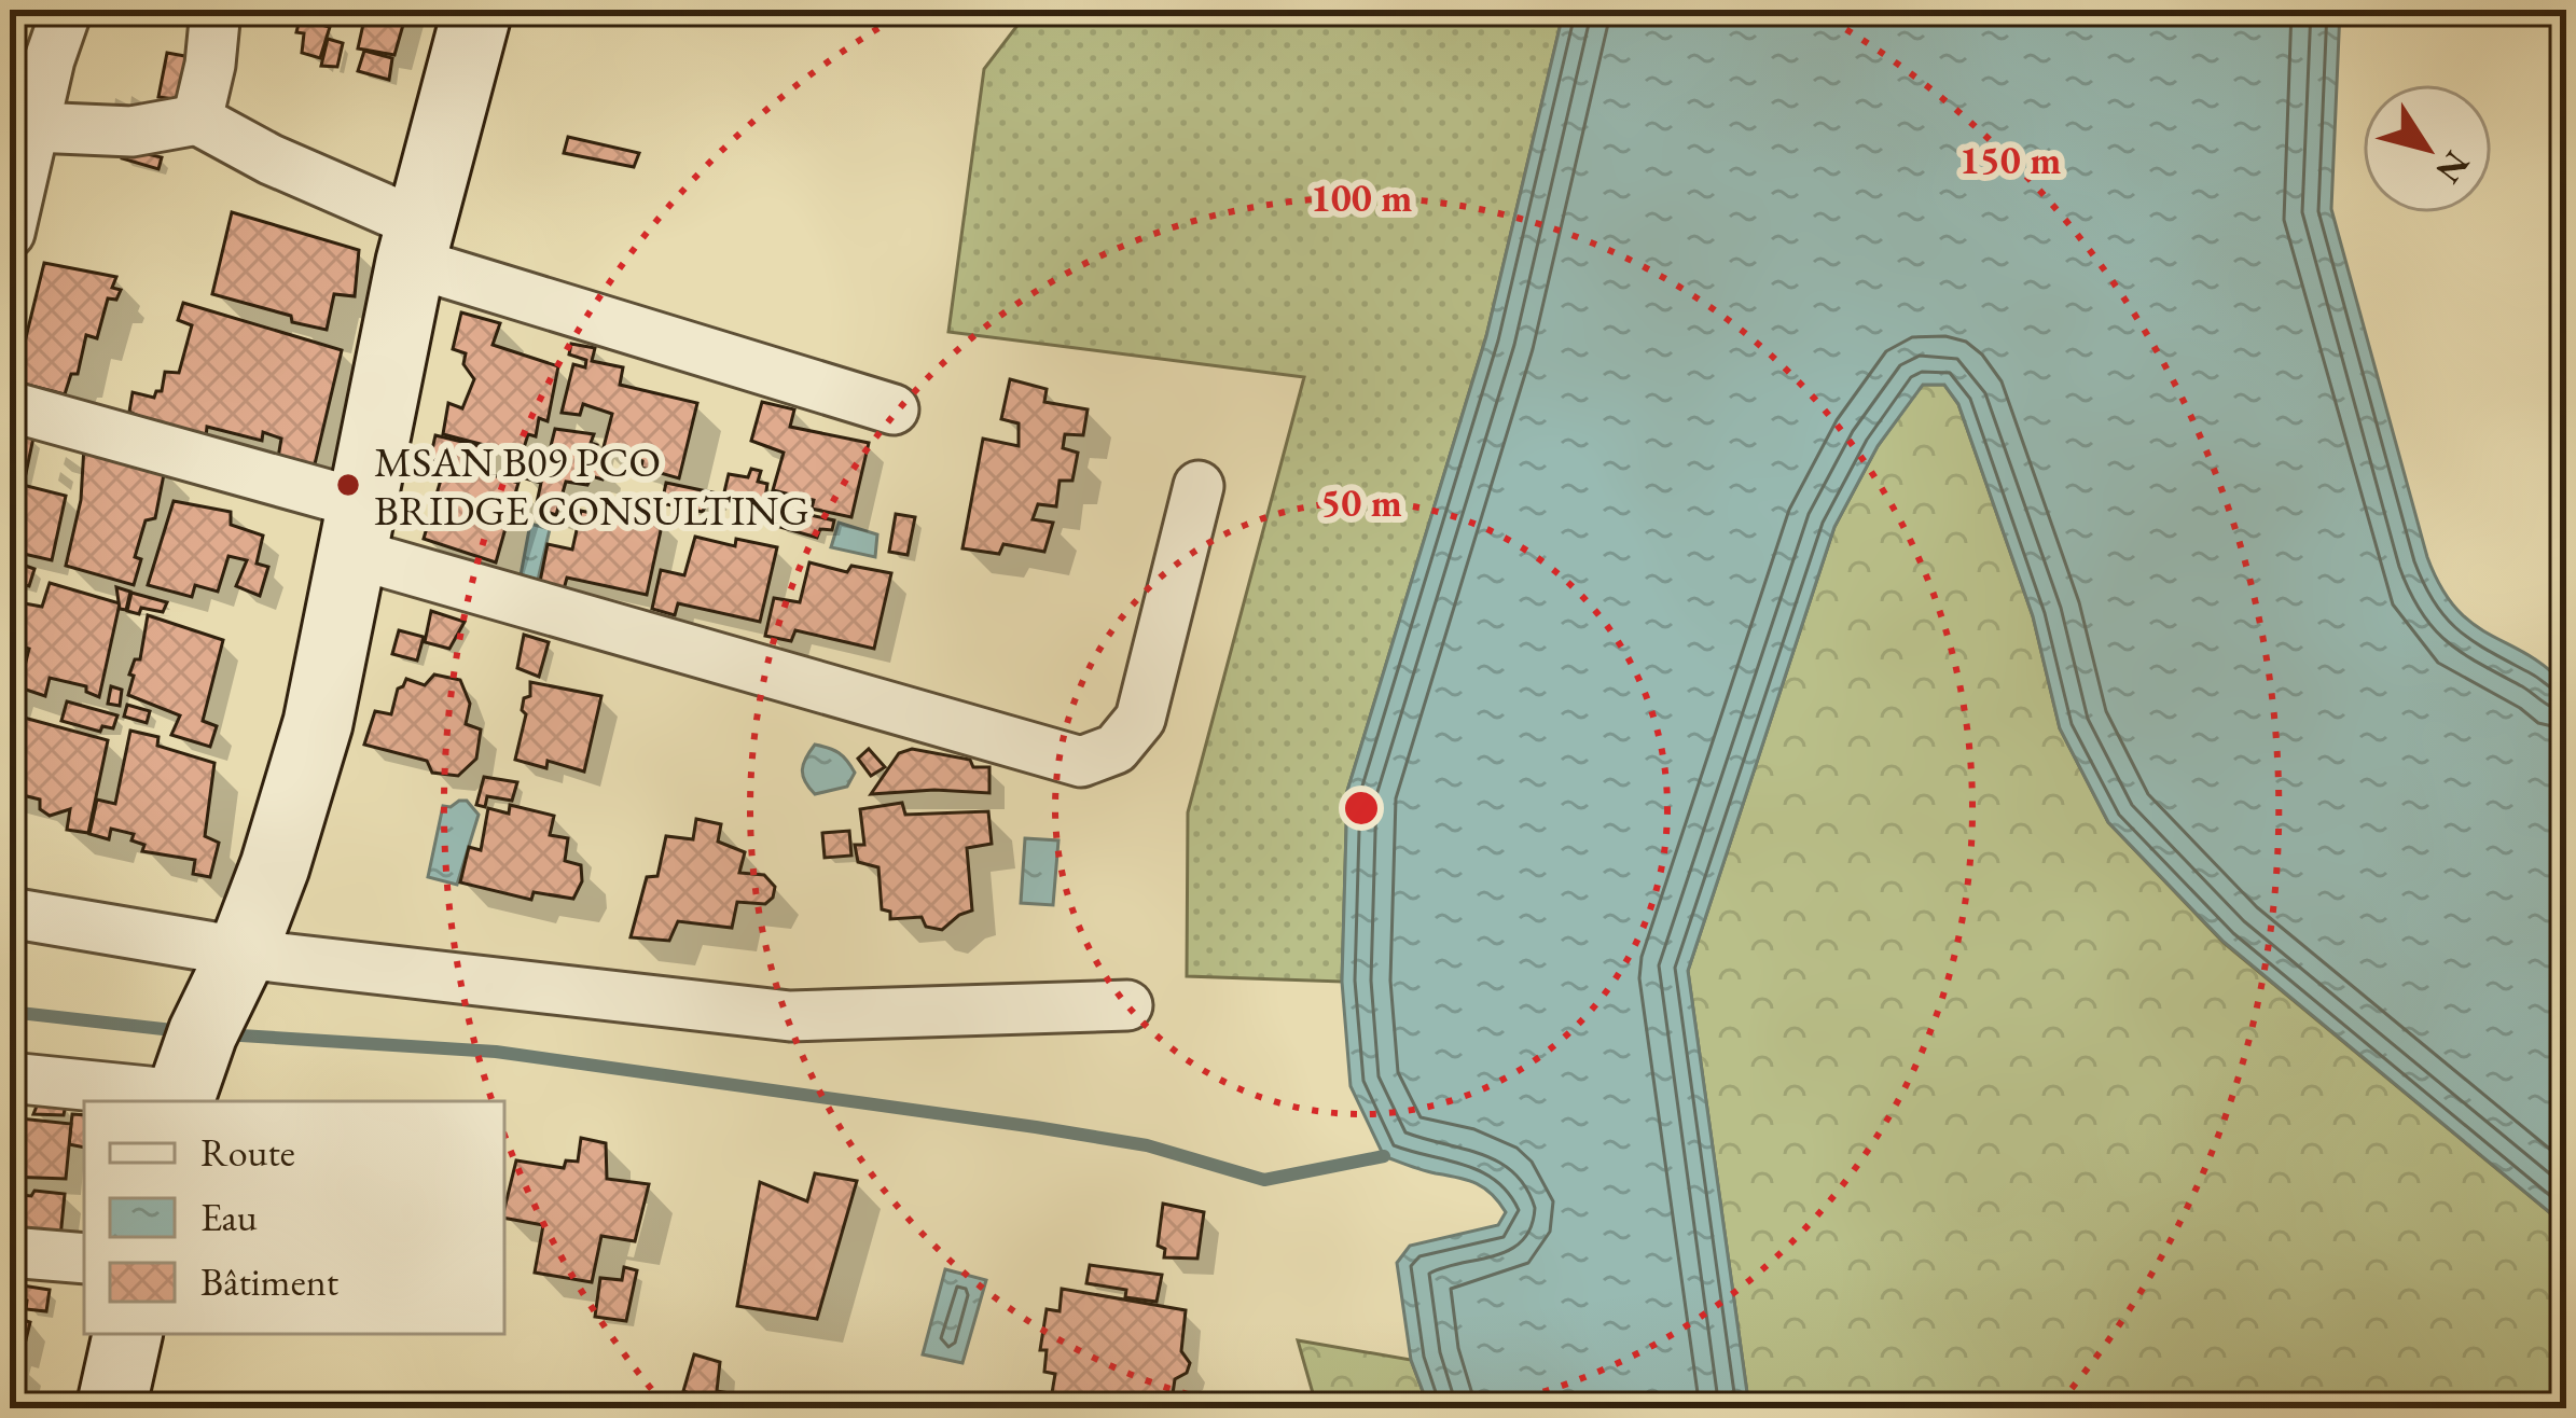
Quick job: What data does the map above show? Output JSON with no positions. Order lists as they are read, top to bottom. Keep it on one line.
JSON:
{"places":["MSAN B09 PCO BRIDGE CONSULTING"],"legend":["Route","Eau","Bâtiment"],"north":"bottom right","rings":["150 m","100 m","50 m"]}
